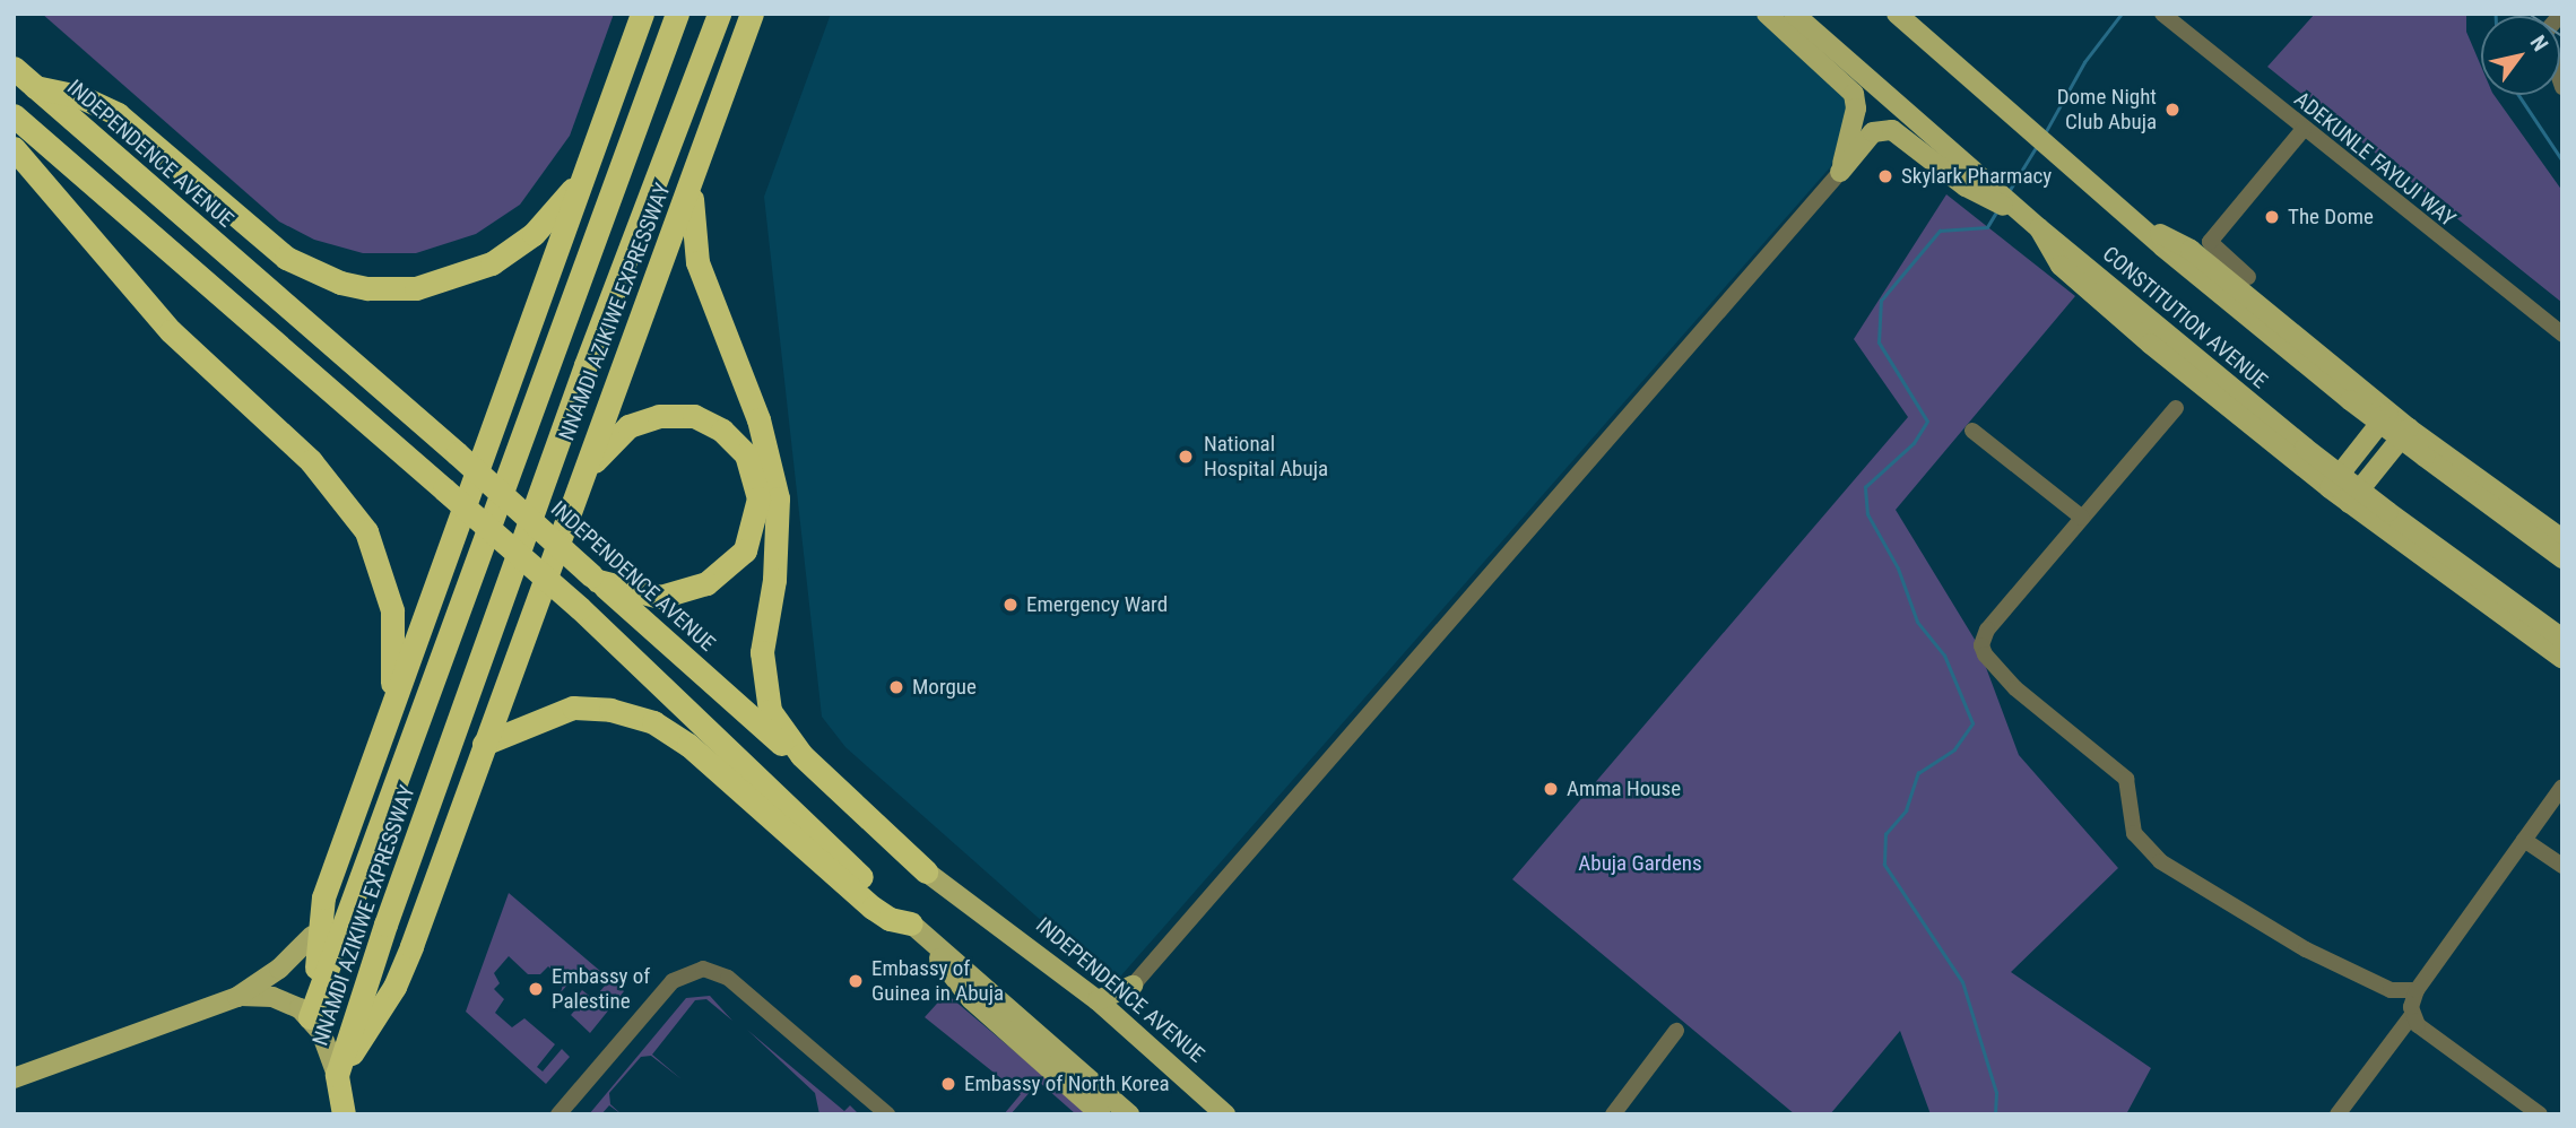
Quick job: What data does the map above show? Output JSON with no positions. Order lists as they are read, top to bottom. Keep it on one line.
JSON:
{"streets":{"highway":["INDEPENDENCE AVENUE","NNAMDI AZIKIWE EXPRESSWAY"],"main road":["CONSTITUTION AVENUE"],"street":["ADEKUNLE FAYUJI WAY"]},"parks":["Abuja Gardens"],"places":["Dome Night Club Abuja","Skylark Pharmacy","The Dome","National Hospital Abuja","Emergency Ward","Morgue","Amma House","Embassy of Guinea in Abuja","Embassy of Palestine","Embassy of North Korea"],"north":"top right"}
